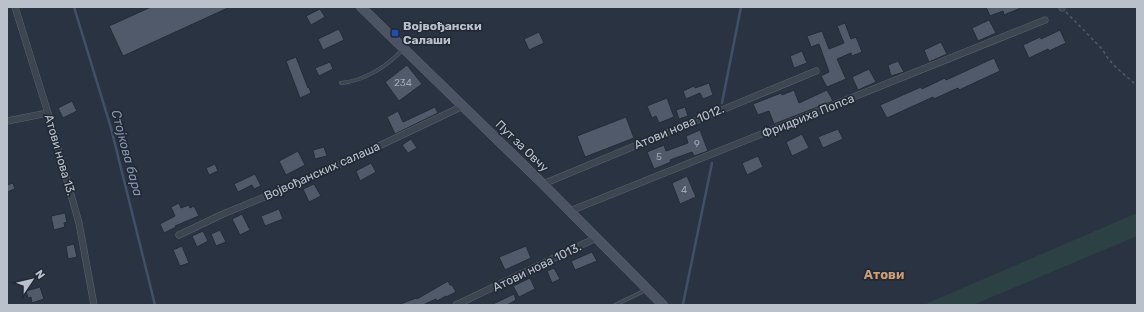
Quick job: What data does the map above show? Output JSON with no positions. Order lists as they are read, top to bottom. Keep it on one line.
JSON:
{"streets":{"street":["Фридриха Попса","Атови нова 1012.","Пут за Овчу","Атови нова 13.","Војвођанских салаша","Атови нова 1013."]},"crossings":[["Фридриха Попса","Пут за Овчу"],["Атови нова 1012.","Пут за Овчу"],["Пут за Овчу","Војвођанских салаша"],["Пут за Овчу","Атови нова 1013."]],"districts":["Атови"],"water":["Стојкова бара"],"places":{"transit":["Војвођански Салаши"]},"house_numbers":["234","9","5","4"],"north":"top right"}
